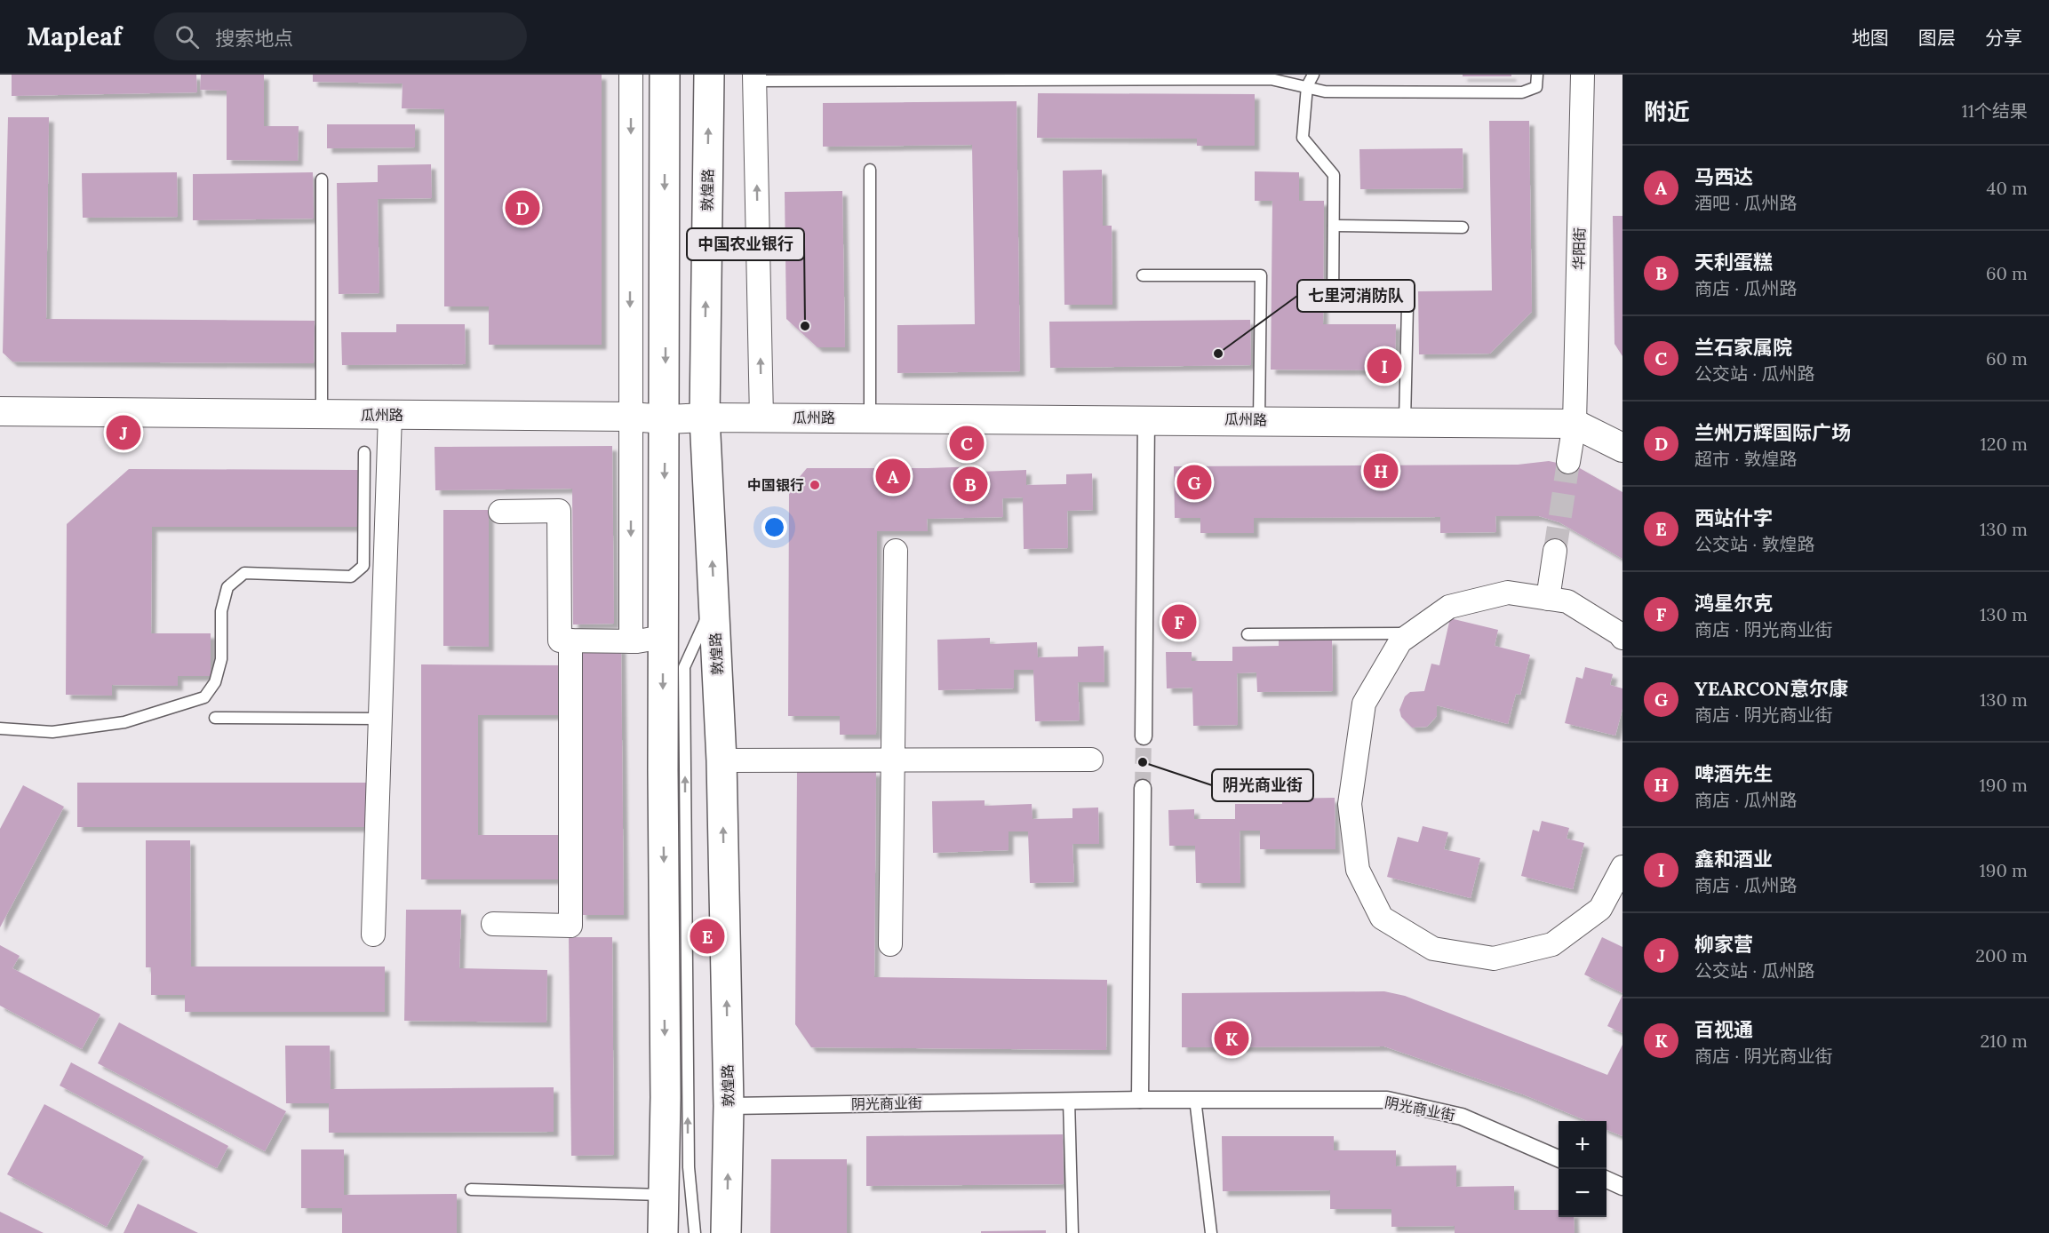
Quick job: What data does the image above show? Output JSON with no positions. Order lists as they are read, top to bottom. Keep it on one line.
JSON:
{"streets":{"main road":["敦煌路"],"street":["华阳街","瓜州路","阴光商业街"]},"crossings":[["敦煌路","瓜州路"],["敦煌路","阴光商业街"],["华阳街","瓜州路"]],"places":["中国农业银行","七里河消防队","中国银行","阴光商业街"],"page":{"header":"Mapleaf","search":"搜索地点","nav":["地图","图层","分享"],"heading":["附近","11个结果"],"list":[{"mark":"A","name":"马西达","note":"酒吧 · 瓜州路","value":"40 m"},{"mark":"B","name":"天利蛋糕","note":"商店 · 瓜州路","value":"60 m"},{"mark":"C","name":"兰石家属院","note":"公交站 · 瓜州路","value":"60 m"},{"mark":"D","name":"兰州万辉国际广场","note":"超市 · 敦煌路","value":"120 m"},{"mark":"E","name":"西站什字","note":"公交站 · 敦煌路","value":"130 m"},{"mark":"F","name":"鸿星尔克","note":"商店 · 阴光商业街","value":"130 m"},{"mark":"G","name":"YEARCON意尔康","note":"商店 · 阴光商业街","value":"130 m"},{"mark":"H","name":"啤酒先生","note":"商店 · 瓜州路","value":"190 m"},{"mark":"I","name":"鑫和酒业","note":"商店 · 瓜州路","value":"190 m"},{"mark":"J","name":"柳家营","note":"公交站 · 瓜州路","value":"200 m"},{"mark":"K","name":"百视通","note":"商店 · 阴光商业街","value":"210 m"}],"pins":["D","I","J","C","H","A","G","B","F","E","K"],"map_buttons":["+","−"]}}
